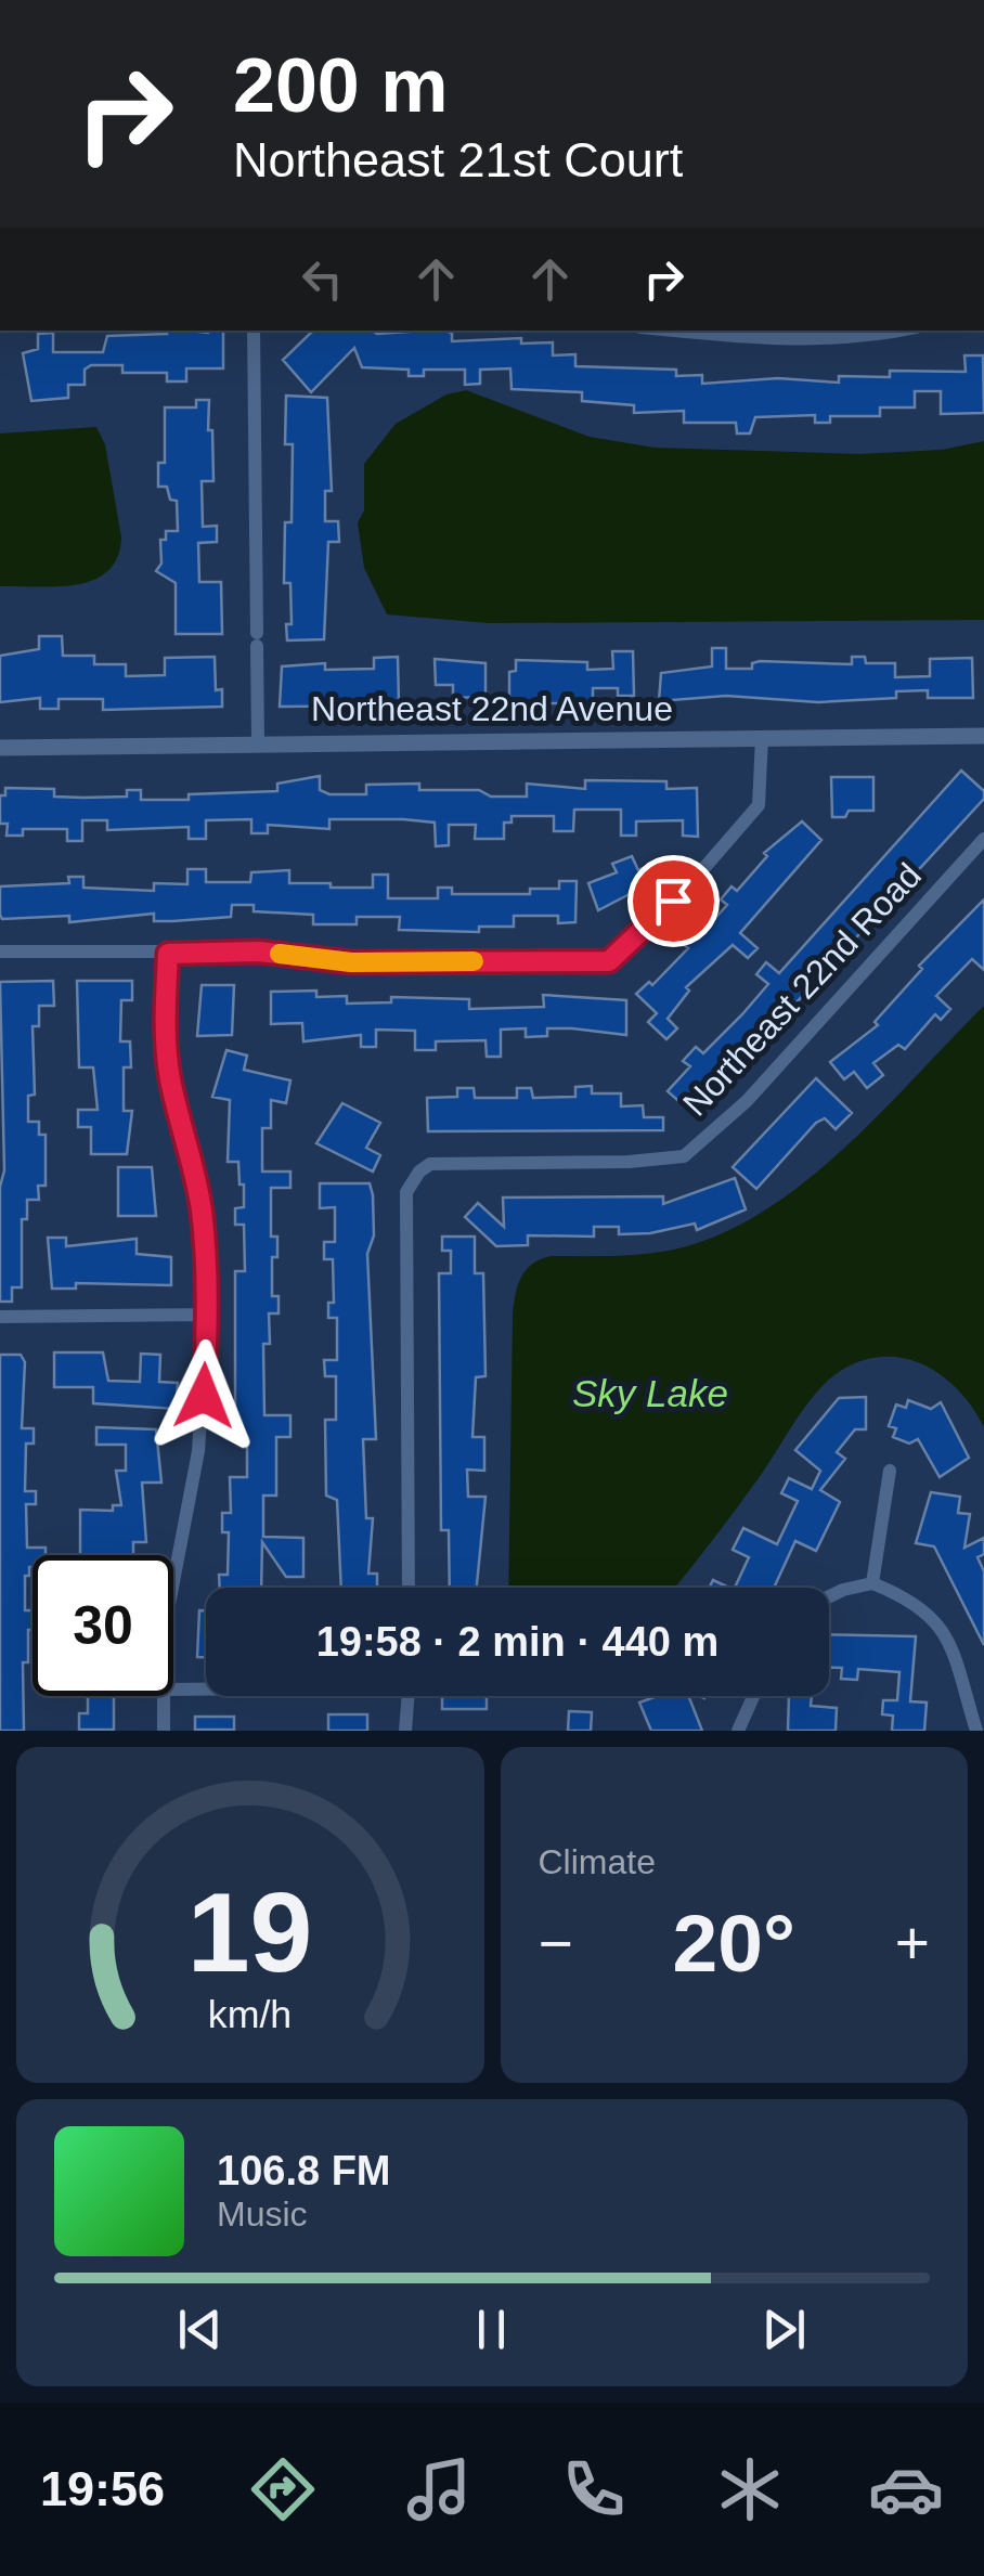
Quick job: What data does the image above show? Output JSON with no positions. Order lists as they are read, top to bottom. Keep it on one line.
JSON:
{"streets":{"street":["Northeast 22nd Avenue","Northeast 22nd Road"]},"water":["Sky Lake"],"page":{"turn":["200 m","Northeast 21st Court"],"limit":"30","trip":"19:58 · 2 min · 440 m","tile":"Climate","heat":["−","20°","+"],"song":["106.8 FM","Music"],"tabs":"19:56","gauge":["19","km/h"]}}
